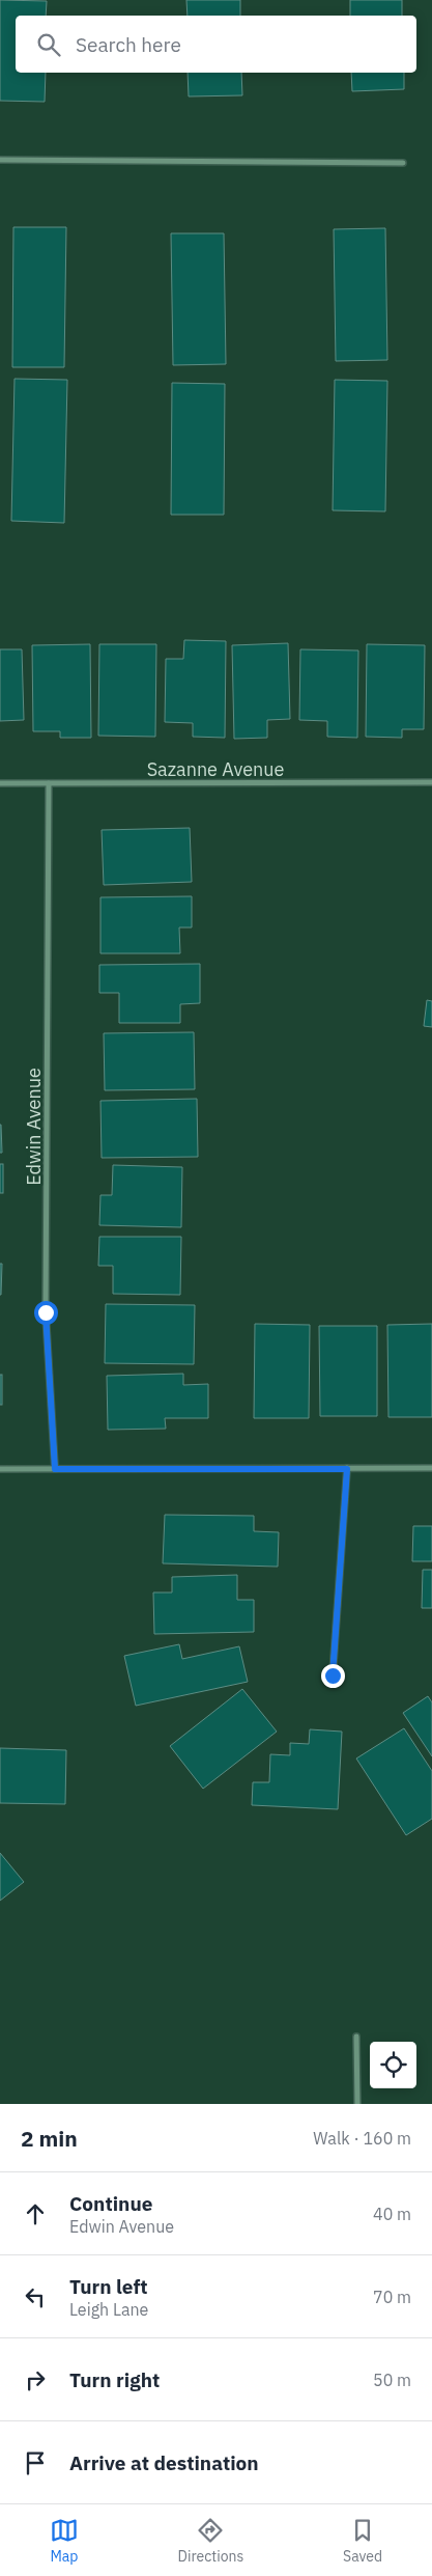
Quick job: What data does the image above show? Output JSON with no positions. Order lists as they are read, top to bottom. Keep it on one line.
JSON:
{"streets":{"street":["Sazanne Avenue","Edwin Avenue"]},"crossings":[["Sazanne Avenue","Edwin Avenue"]],"page":{"search":"Search here","heading":["2 min","Walk · 160 m"],"list":[["Continue","Edwin Avenue","40 m"],["Turn left","Leigh Lane","70 m"],["Turn right","50 m"],"Arrive at destination"],"nav":["Map","Directions","Saved"]}}
